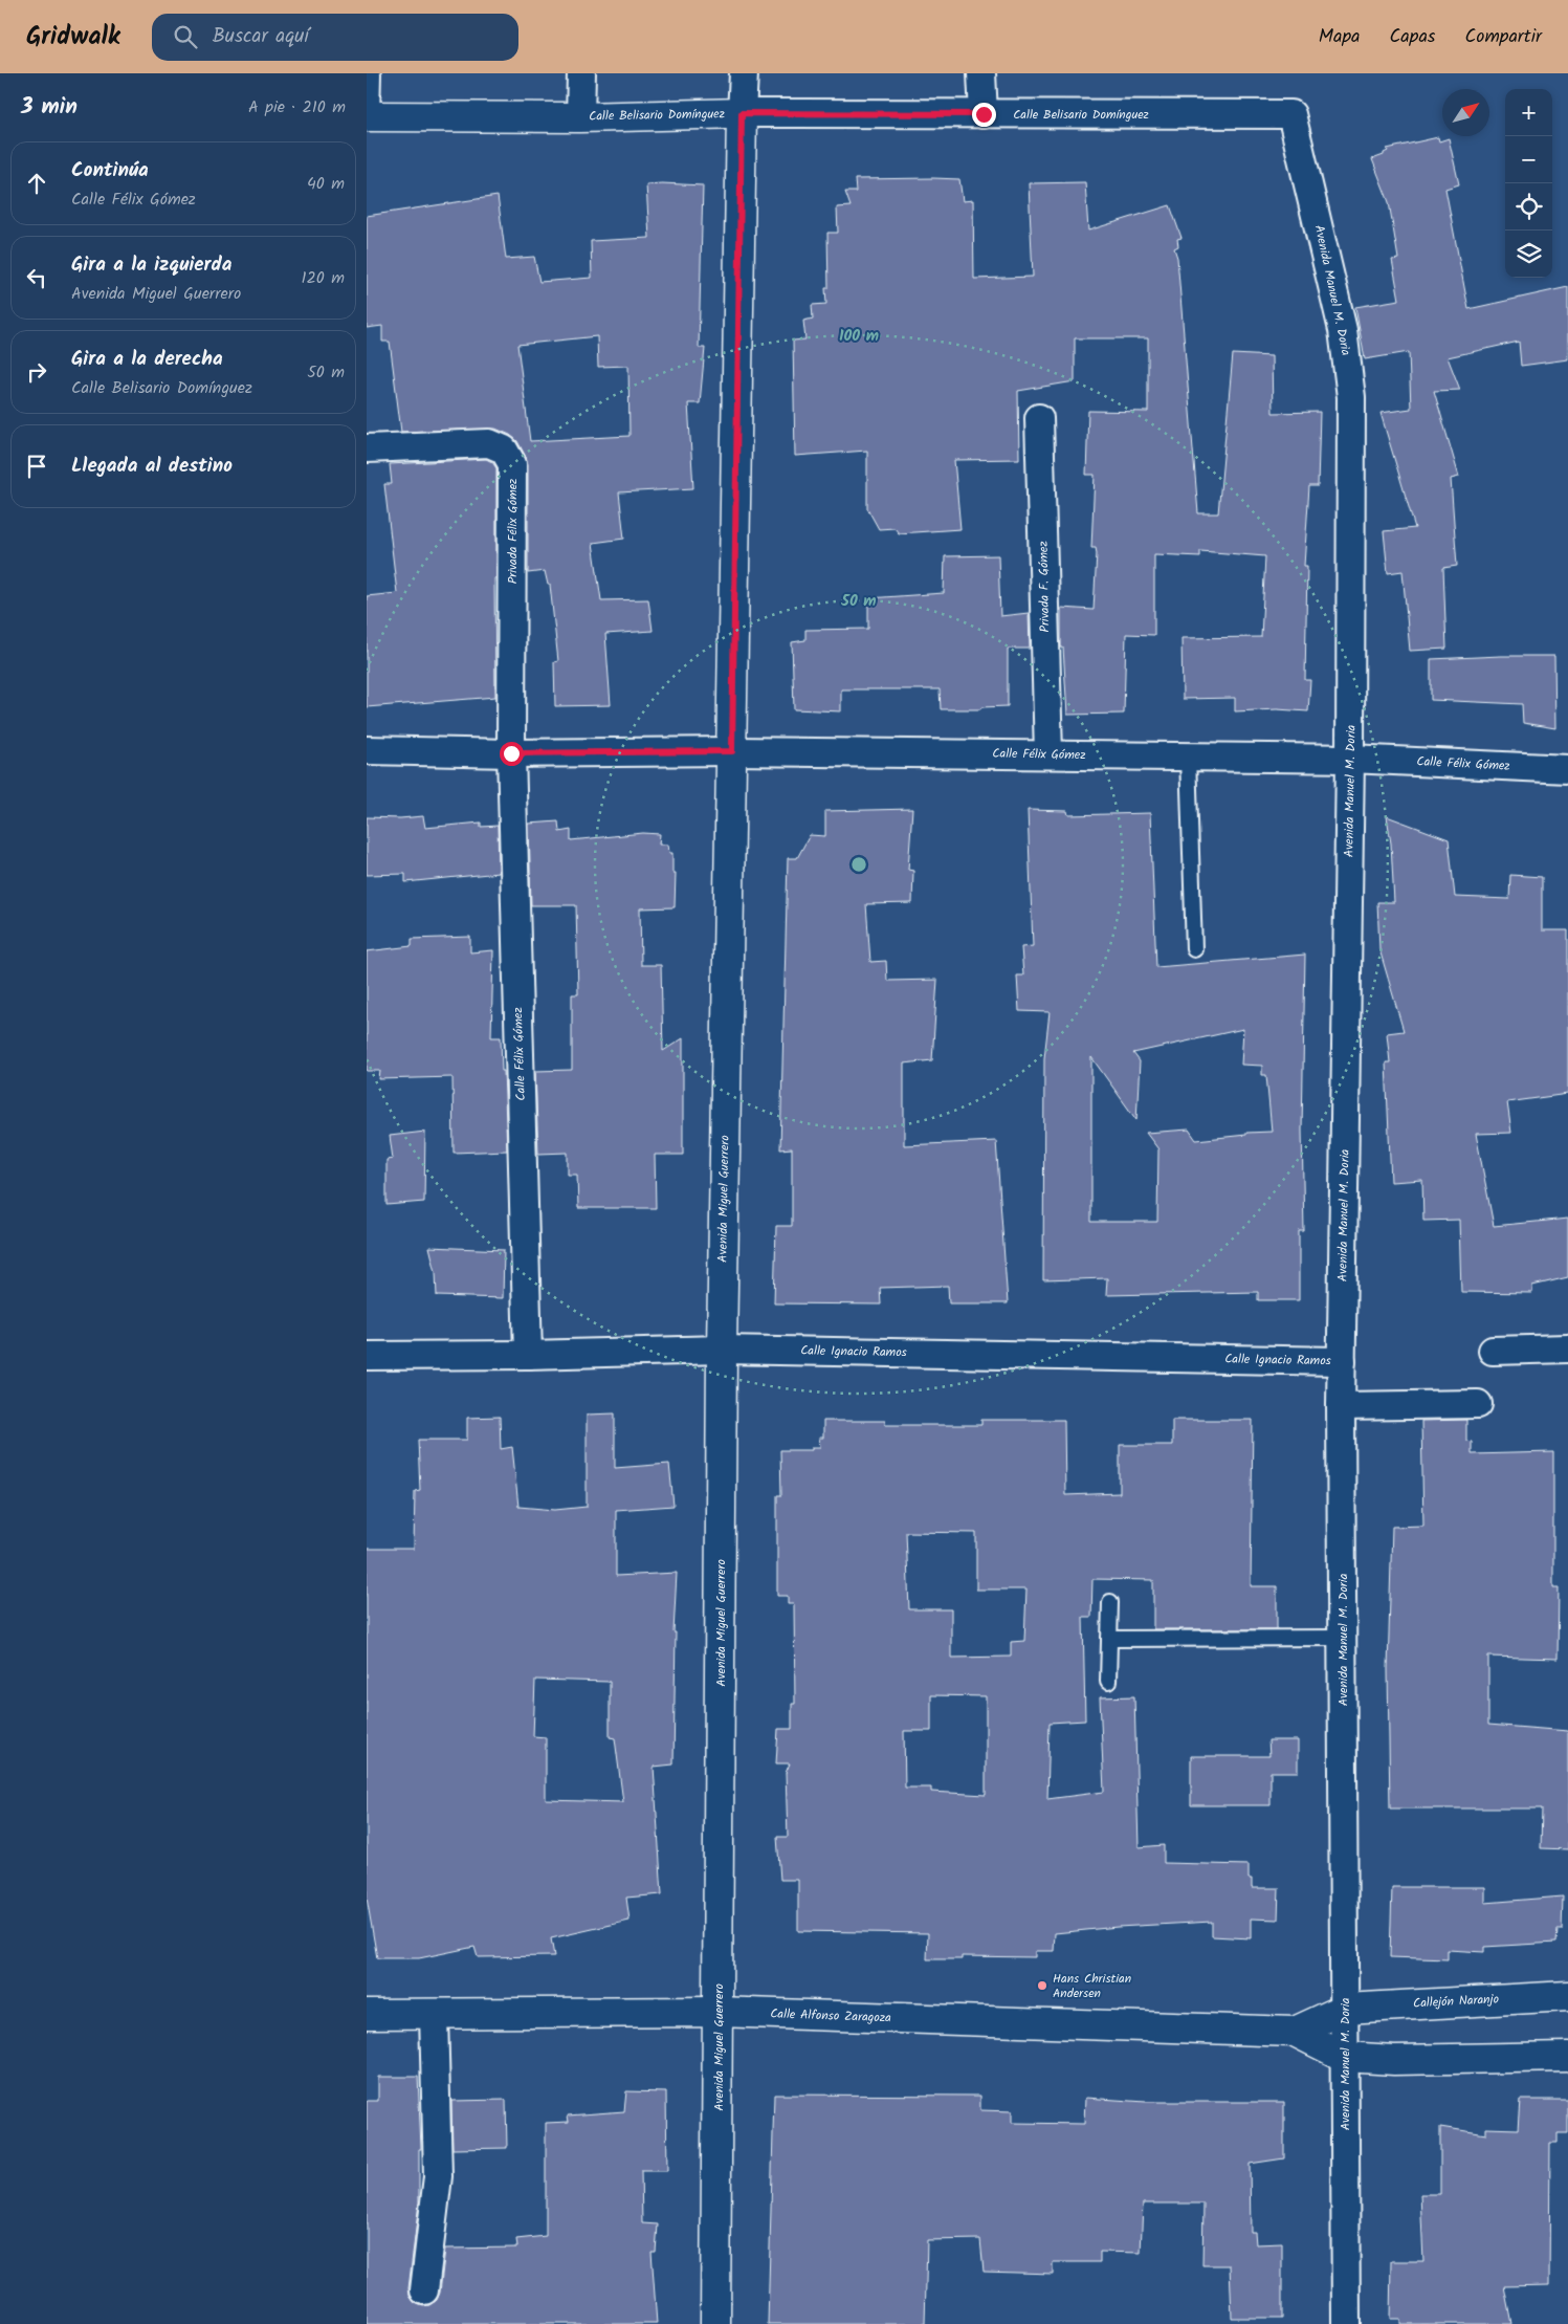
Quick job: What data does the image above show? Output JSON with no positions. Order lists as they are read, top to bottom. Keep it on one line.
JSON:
{"streets":{"street":["Calle Belisario Domínguez","Avenida Manuel M. Doria","Privada Félix Gómez","Privada F. Gómez","Calle Félix Gómez","Avenida Miguel Guerrero","Calle Ignacio Ramos","Callejón Naranjo","Calle Alfonso Zaragoza"]},"crossings":[["Calle Belisario Domínguez","Avenida Manuel M. Doria"],["Calle Belisario Domínguez","Avenida Miguel Guerrero"],["Avenida Manuel M. Doria","Calle Félix Gómez"],["Avenida Manuel M. Doria","Calle Ignacio Ramos"],["Avenida Manuel M. Doria","Callejón Naranjo"],["Avenida Manuel M. Doria","Calle Alfonso Zaragoza"],["Privada Félix Gómez","Calle Félix Gómez"],["Privada F. Gómez","Calle Félix Gómez"],["Calle Félix Gómez","Avenida Miguel Guerrero"],["Calle Félix Gómez","Calle Ignacio Ramos"],["Avenida Miguel Guerrero","Calle Ignacio Ramos"],["Avenida Miguel Guerrero","Calle Alfonso Zaragoza"],["Callejón Naranjo","Calle Alfonso Zaragoza"]],"places":["Hans Christian Andersen"],"north":"top right","page":{"header":"Gridwalk","search":"Buscar aquí","nav":["Mapa","Capas","Compartir"],"heading":["3 min","A pie · 210 m"],"map_buttons":["+","−"],"list":[["Continúa","Calle Félix Gómez","40 m"],["Gira a la izquierda","Avenida Miguel Guerrero","120 m"],["Gira a la derecha","Calle Belisario Domínguez","50 m"],"Llegada al destino"]},"rings":["100 m","50 m"]}
